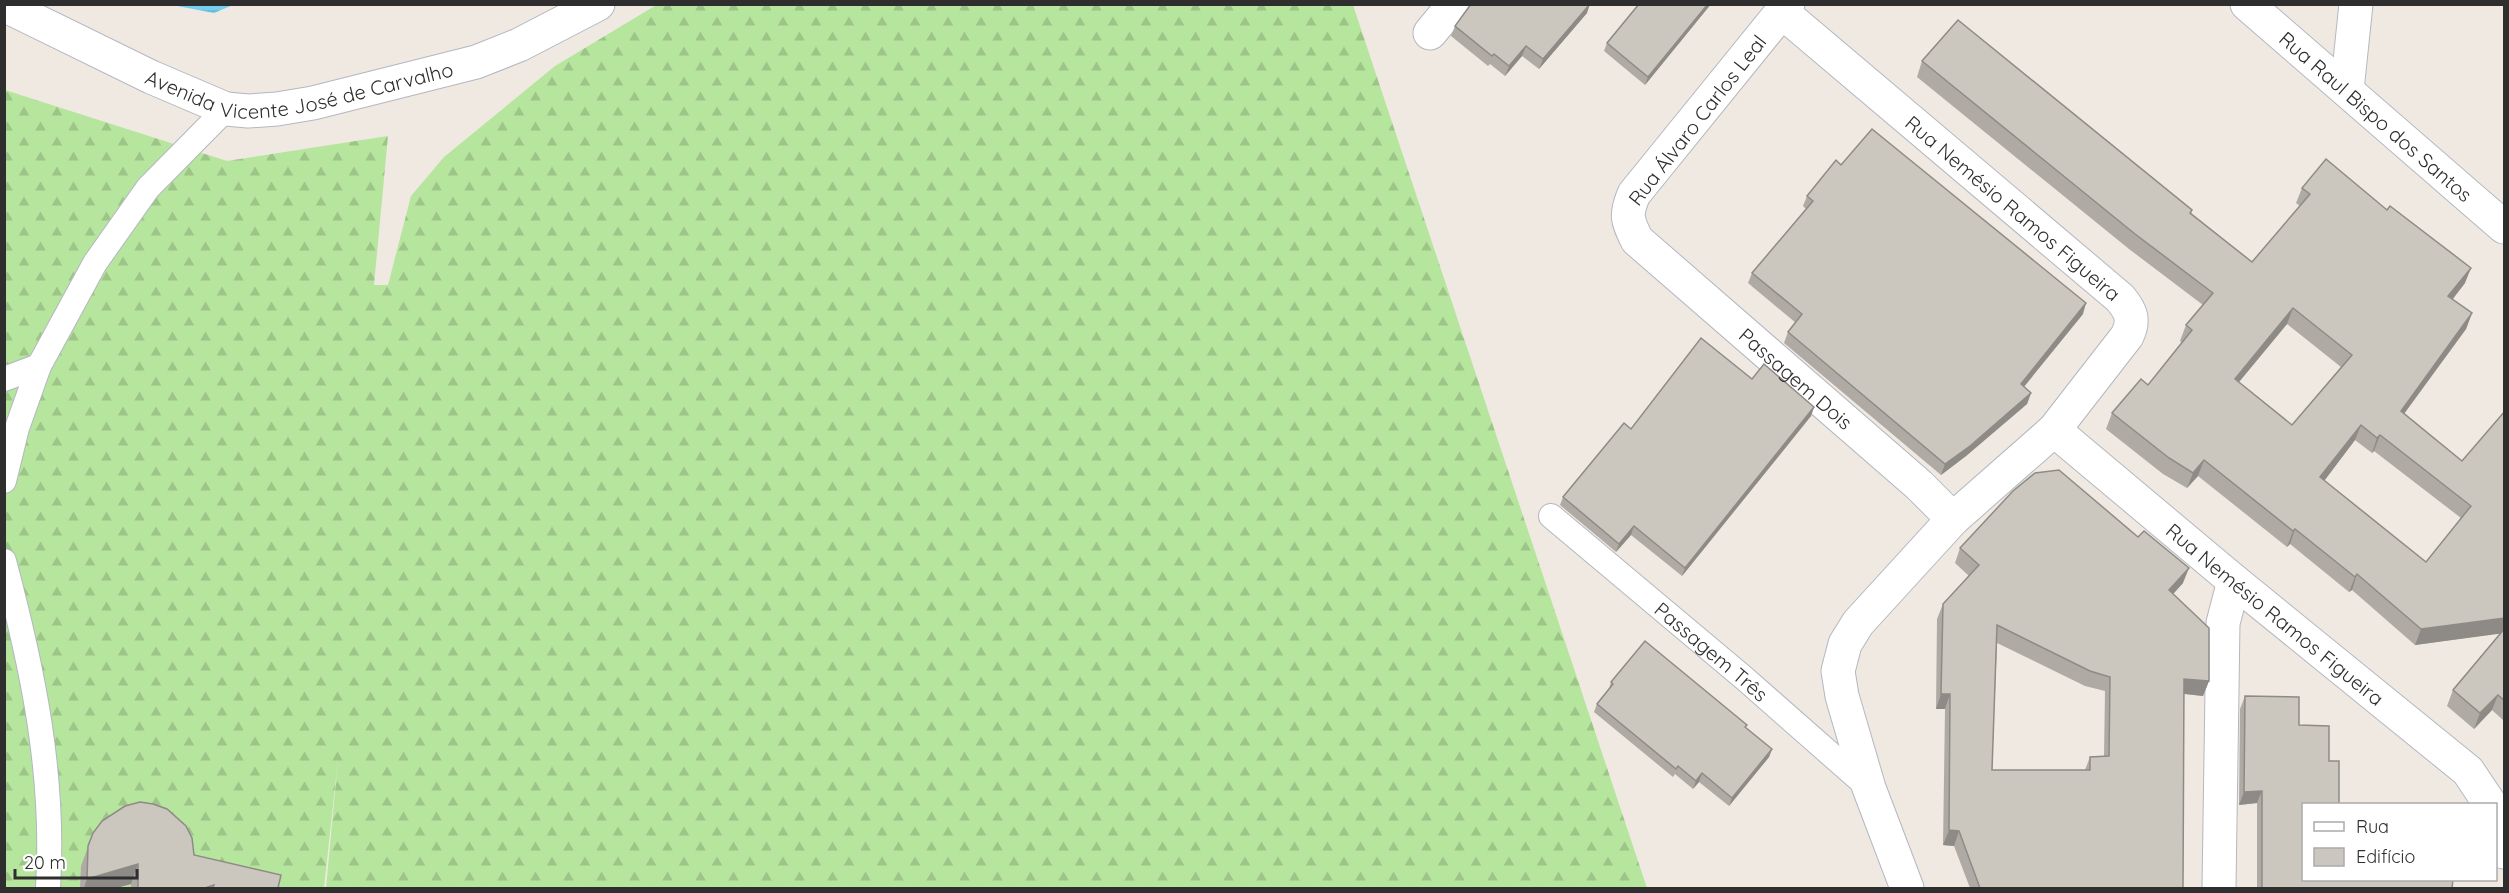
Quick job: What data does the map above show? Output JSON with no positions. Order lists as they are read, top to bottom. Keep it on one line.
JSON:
{"streets":{"street":["Avenida Vicente José de Carvalho","Rua Raul Bispo dos Santos","Rua Álvaro Carlos Leal","Rua Nemésio Ramos Figueira","Passagem Dois"],"lane":["Passagem Três"]},"crossings":[["Rua Álvaro Carlos Leal","Rua Nemésio Ramos Figueira"],["Rua Álvaro Carlos Leal","Passagem Dois"],["Rua Nemésio Ramos Figueira","Passagem Dois"],["Rua Nemésio Ramos Figueira","Passagem Três"]],"legend":["Rua","Edifício"],"scale_bar":"20 m"}
